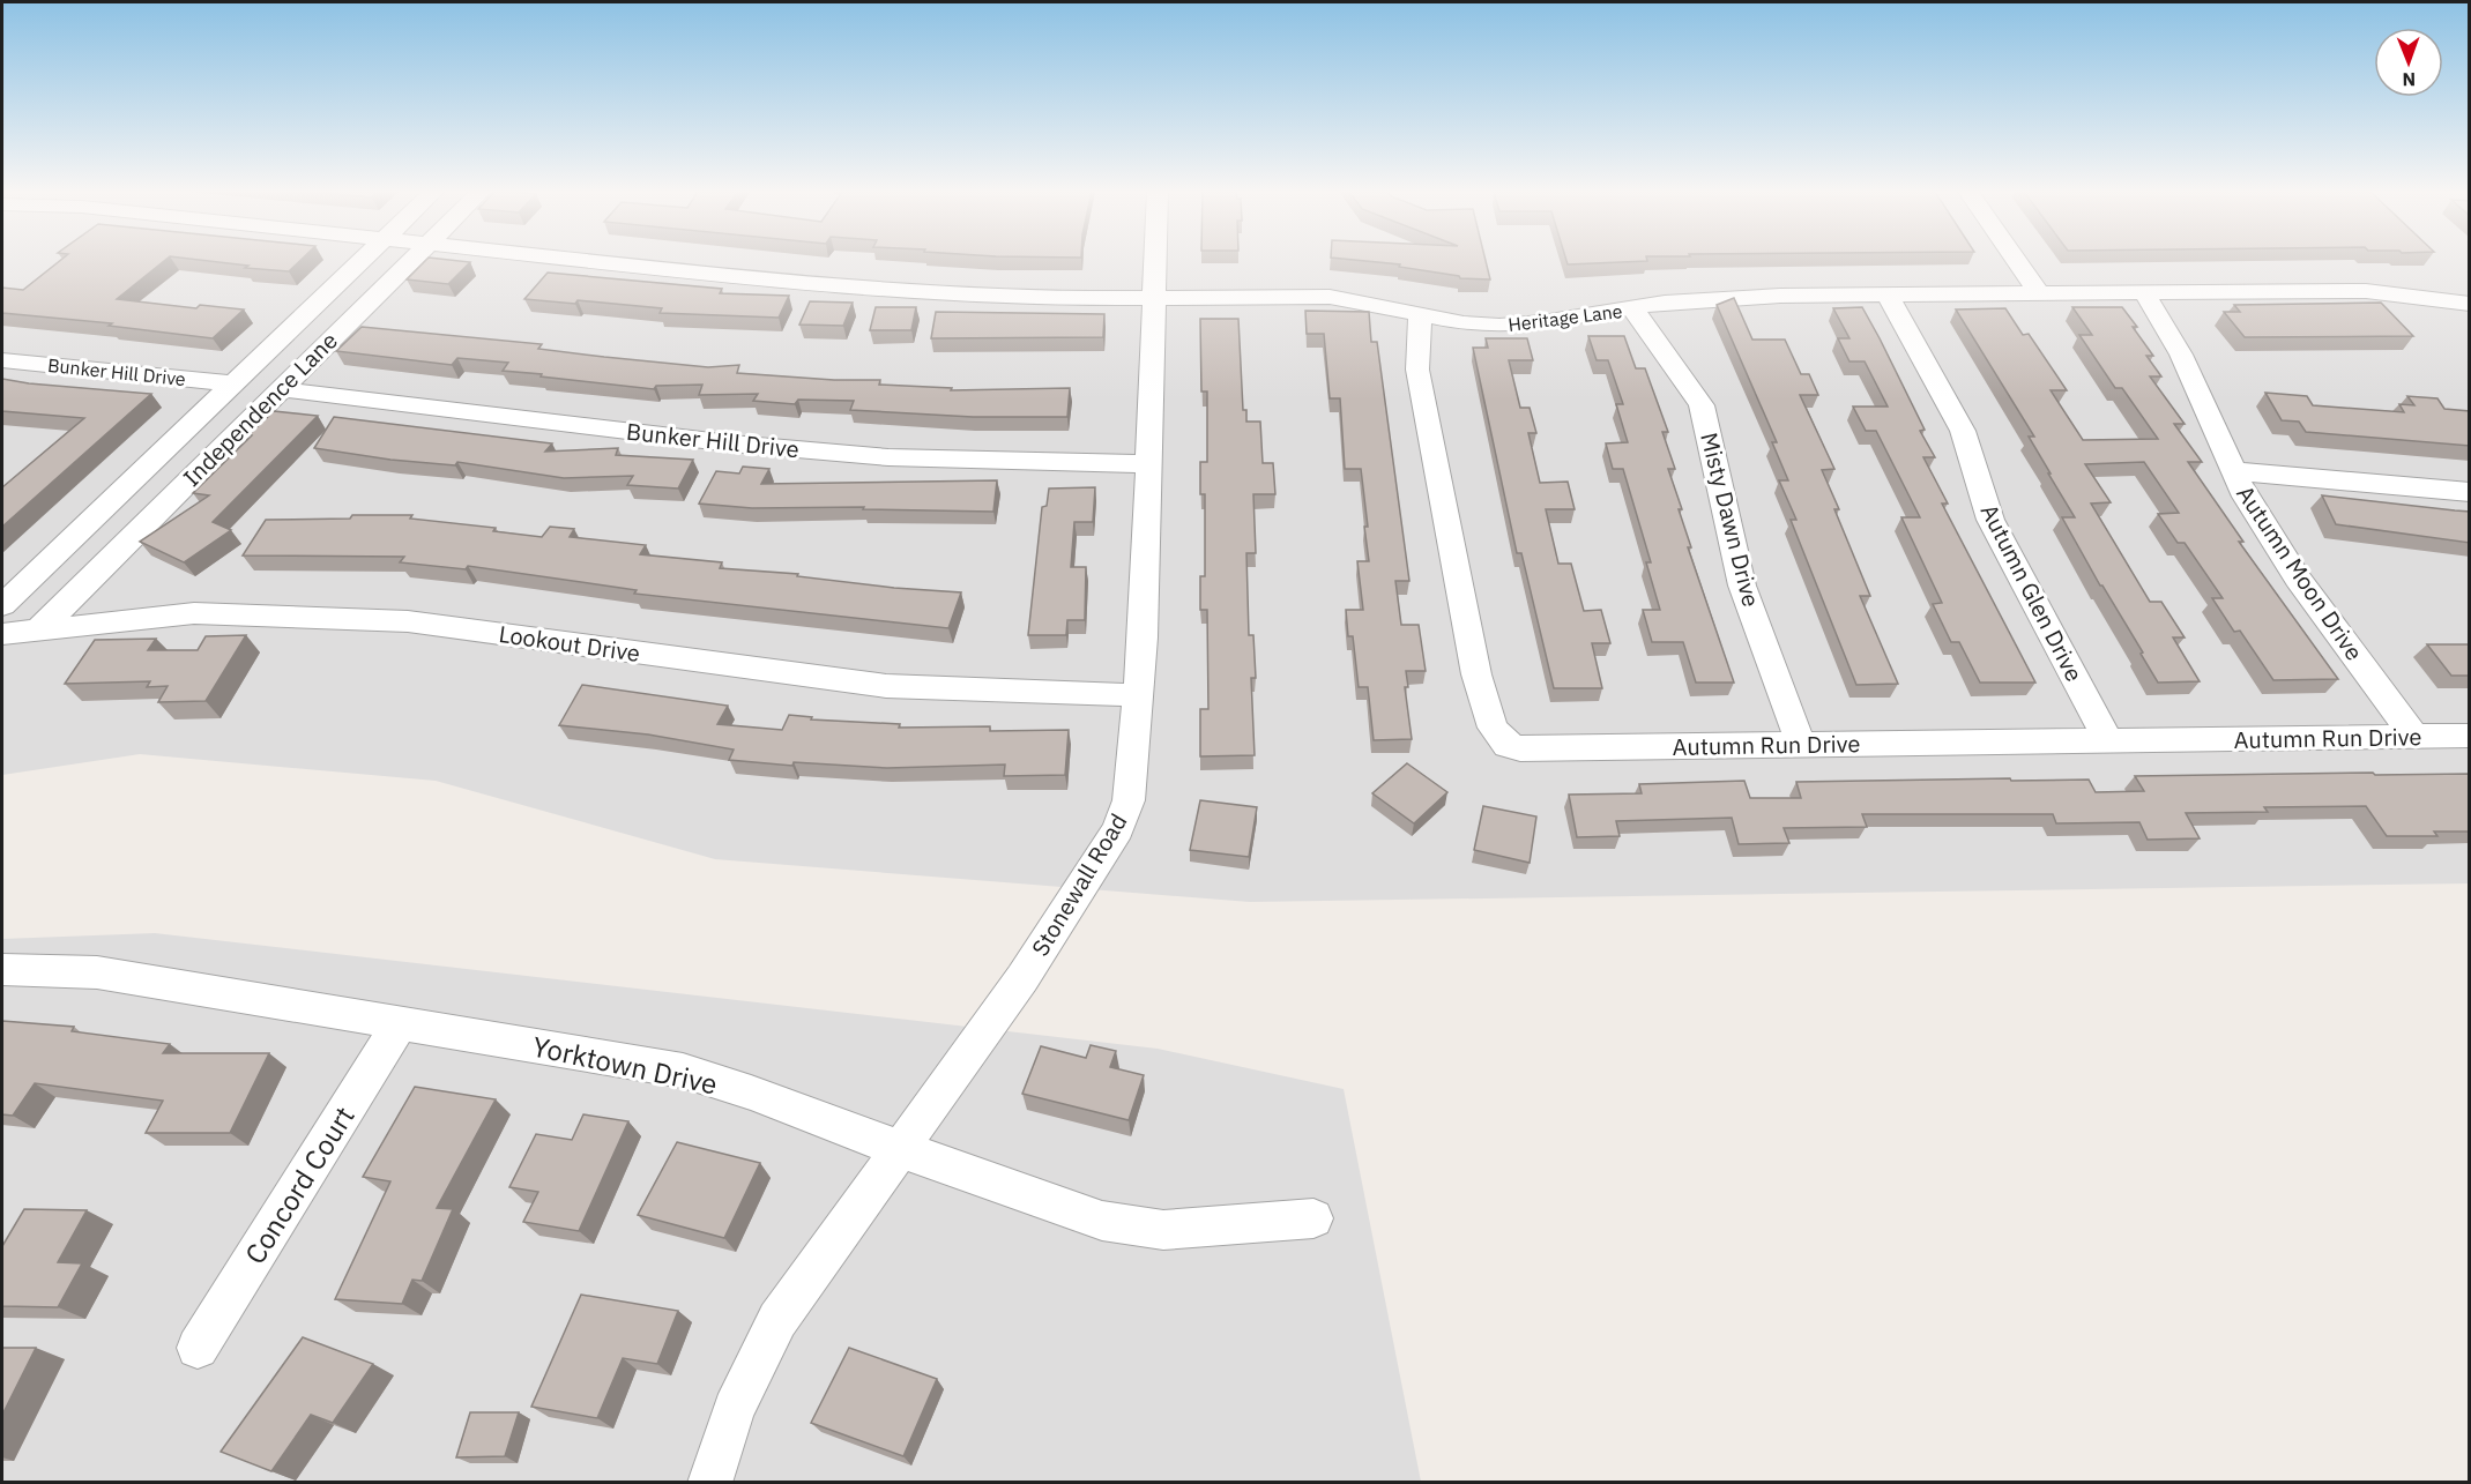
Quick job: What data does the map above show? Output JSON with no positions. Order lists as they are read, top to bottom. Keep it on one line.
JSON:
{"streets":{"street":["Heritage Lane","Bunker Hill Drive","Independence Lane","Misty Dawn Drive","Autumn Moon Drive","Autumn Glen Drive","Lookout Drive","Autumn Run Drive","Stonewall Road","Yorktown Drive","Concord Court"]},"crossings":[["Heritage Lane","Misty Dawn Drive"],["Heritage Lane","Autumn Moon Drive"],["Heritage Lane","Autumn Glen Drive"],["Heritage Lane","Autumn Run Drive"],["Heritage Lane","Stonewall Road"],["Bunker Hill Drive","Independence Lane"],["Bunker Hill Drive","Stonewall Road"],["Independence Lane","Lookout Drive"],["Misty Dawn Drive","Autumn Run Drive"],["Autumn Moon Drive","Autumn Run Drive"],["Autumn Glen Drive","Autumn Run Drive"],["Lookout Drive","Stonewall Road"],["Stonewall Road","Yorktown Drive"],["Yorktown Drive","Concord Court"]],"north":"bottom"}
